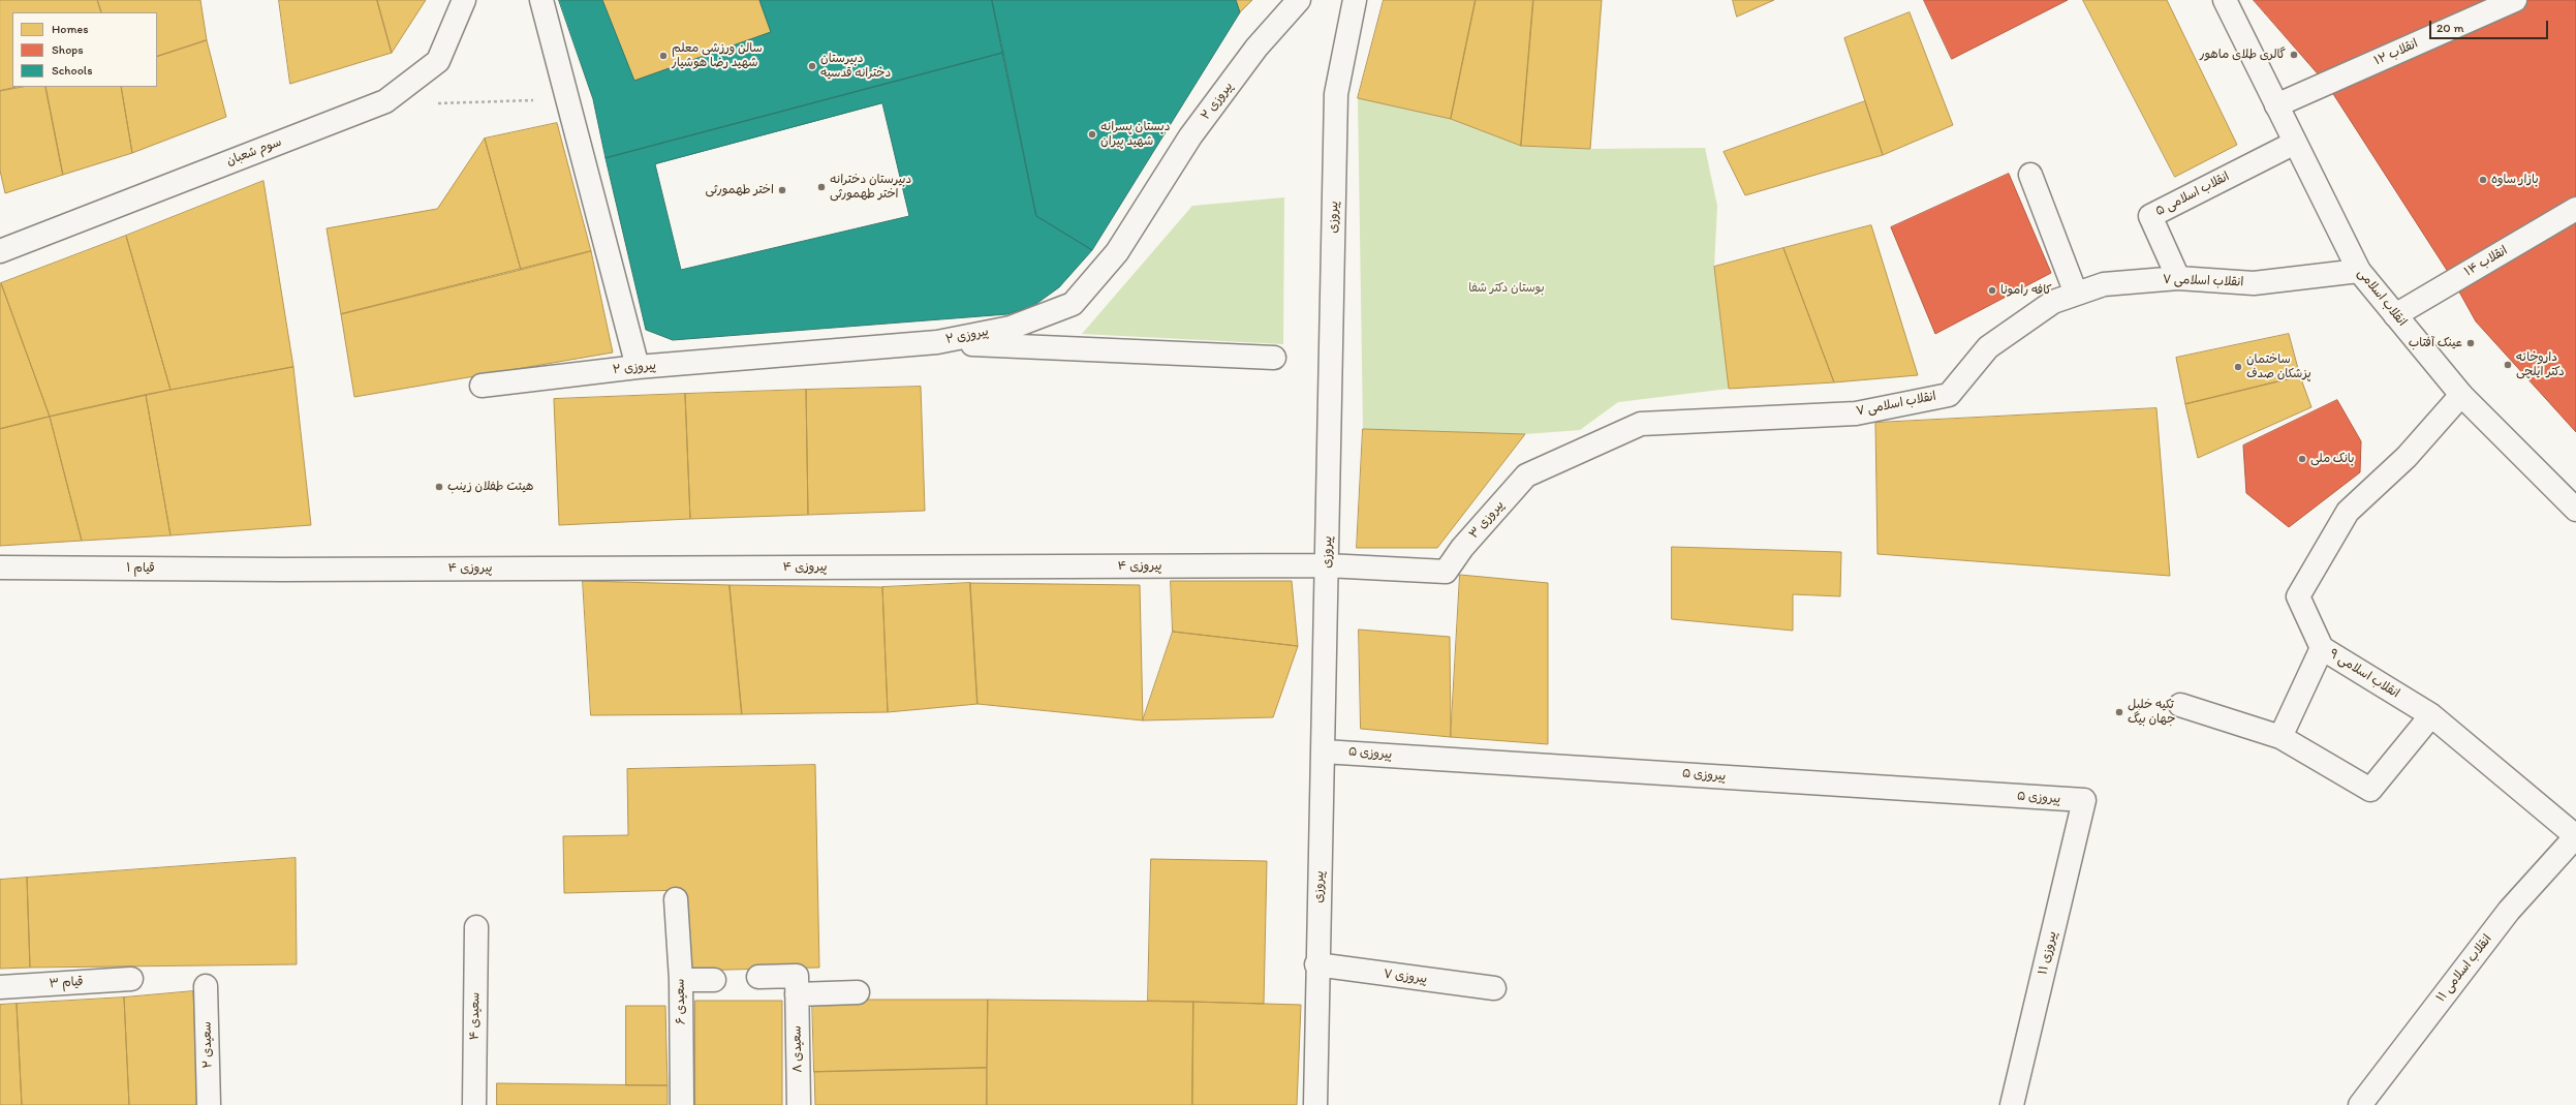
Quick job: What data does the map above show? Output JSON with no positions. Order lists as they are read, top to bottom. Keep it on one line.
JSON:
{"streets":{"street":["انقلاب ۱۲","پیروزی ۲","سوم شعبان","انقلاب اسلامی ۵","پیروزی","انقلاب ۱۴","انقلاب اسلامی ۷","انقلاب اسلامی","پیروزی ۳","پیروزی ۴","قیام ۱","انقلاب اسلامی ۹","پیروزی ۵","پیروزی ۱۱","انقلاب اسلامی ۱۱","پیروزی ۷","قیام ۳","سعیدی ۶","سعیدی ۴","سعیدی ۲","سعیدی ۸"]},"crossings":[["انقلاب ۱۲","انقلاب اسلامی"],["انقلاب اسلامی ۵","انقلاب اسلامی ۷"],["انقلاب اسلامی ۵","انقلاب اسلامی"],["پیروزی","پیروزی ۳"],["پیروزی","پیروزی ۴"],["پیروزی","پیروزی ۵"],["پیروزی","پیروزی ۷"],["انقلاب ۱۴","انقلاب اسلامی"],["انقلاب اسلامی ۷","انقلاب اسلامی"],["انقلاب اسلامی ۷","پیروزی ۳"],["انقلاب اسلامی","انقلاب اسلامی ۹"],["پیروزی ۳","پیروزی ۴"],["پیروزی ۴","قیام ۱"],["انقلاب اسلامی ۹","انقلاب اسلامی ۱۱"],["پیروزی ۵","پیروزی ۱۱"]],"parks":["بوستان دکتر شفا"],"places":["گالری طلای ماهور","سالن ورزشی معلم شهید رضا هوشیار","دبیرستان دخترانه قدسیه","دبستان پسرانه شهید پیران","بازار ساوه","دبیرستان دخترانه اختر طهمورثی","اختر طهمورثی","کافه رامونا","عینک آفتاب","داروخانه دکتر ایلچی","ساختمان پزشکان صدف","بانک ملی","هیئت طفلان زینب","تکیه خلیل جهان بیگ"],"legend":["Homes","Shops","Schools"],"scale_bar":"20 m"}
